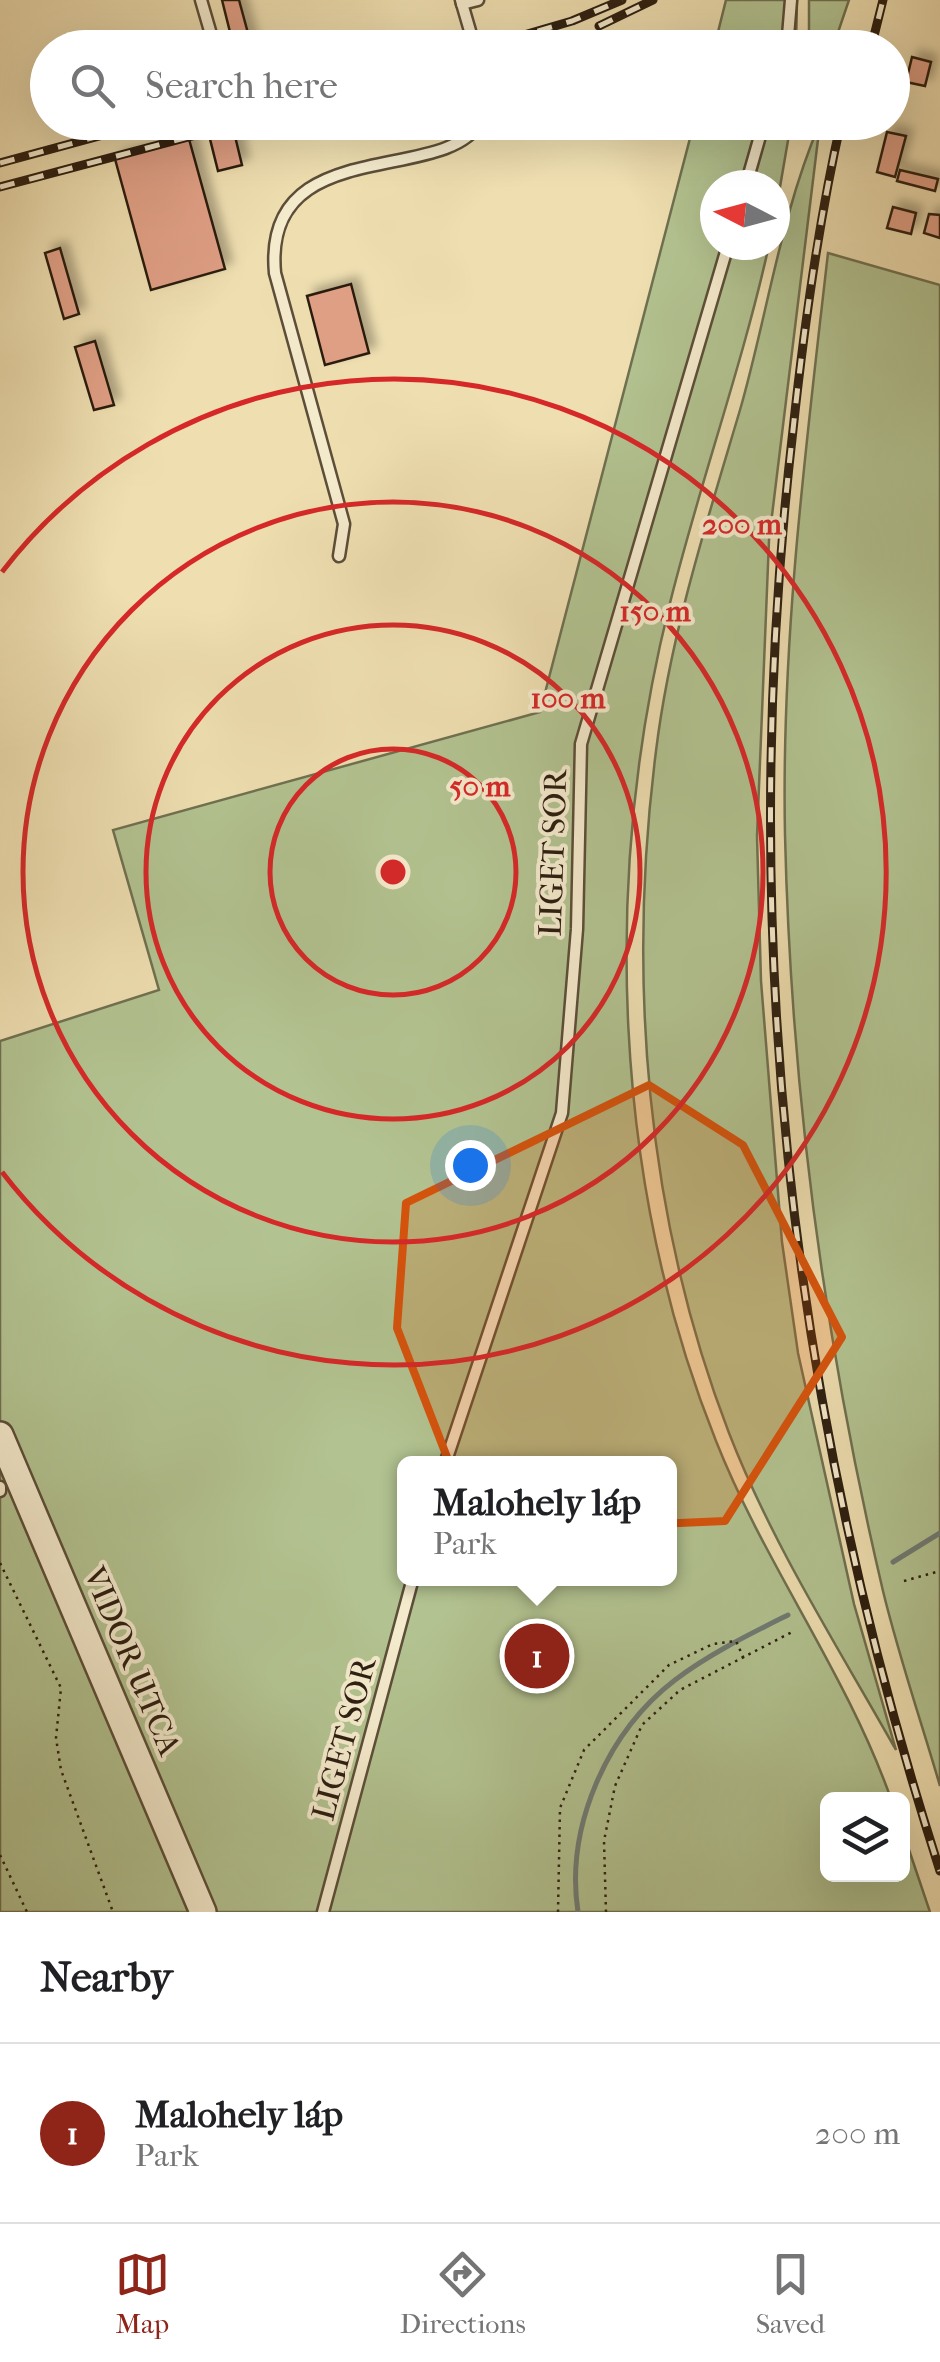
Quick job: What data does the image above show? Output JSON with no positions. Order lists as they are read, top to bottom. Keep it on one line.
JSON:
{"streets":{"street":["VIDOR UTCA"],"lane":["LIGET SOR"]},"north":"left","page":{"search":"Search here","popup":["Malohely láp","Park"],"pins":"1","heading":"Nearby","list":[{"mark":"1","name":"Malohely láp","note":"Park","value":"200 m"}],"nav":["Map","Directions","Saved"]},"rings":["200 m","150 m","100 m","50 m"]}
